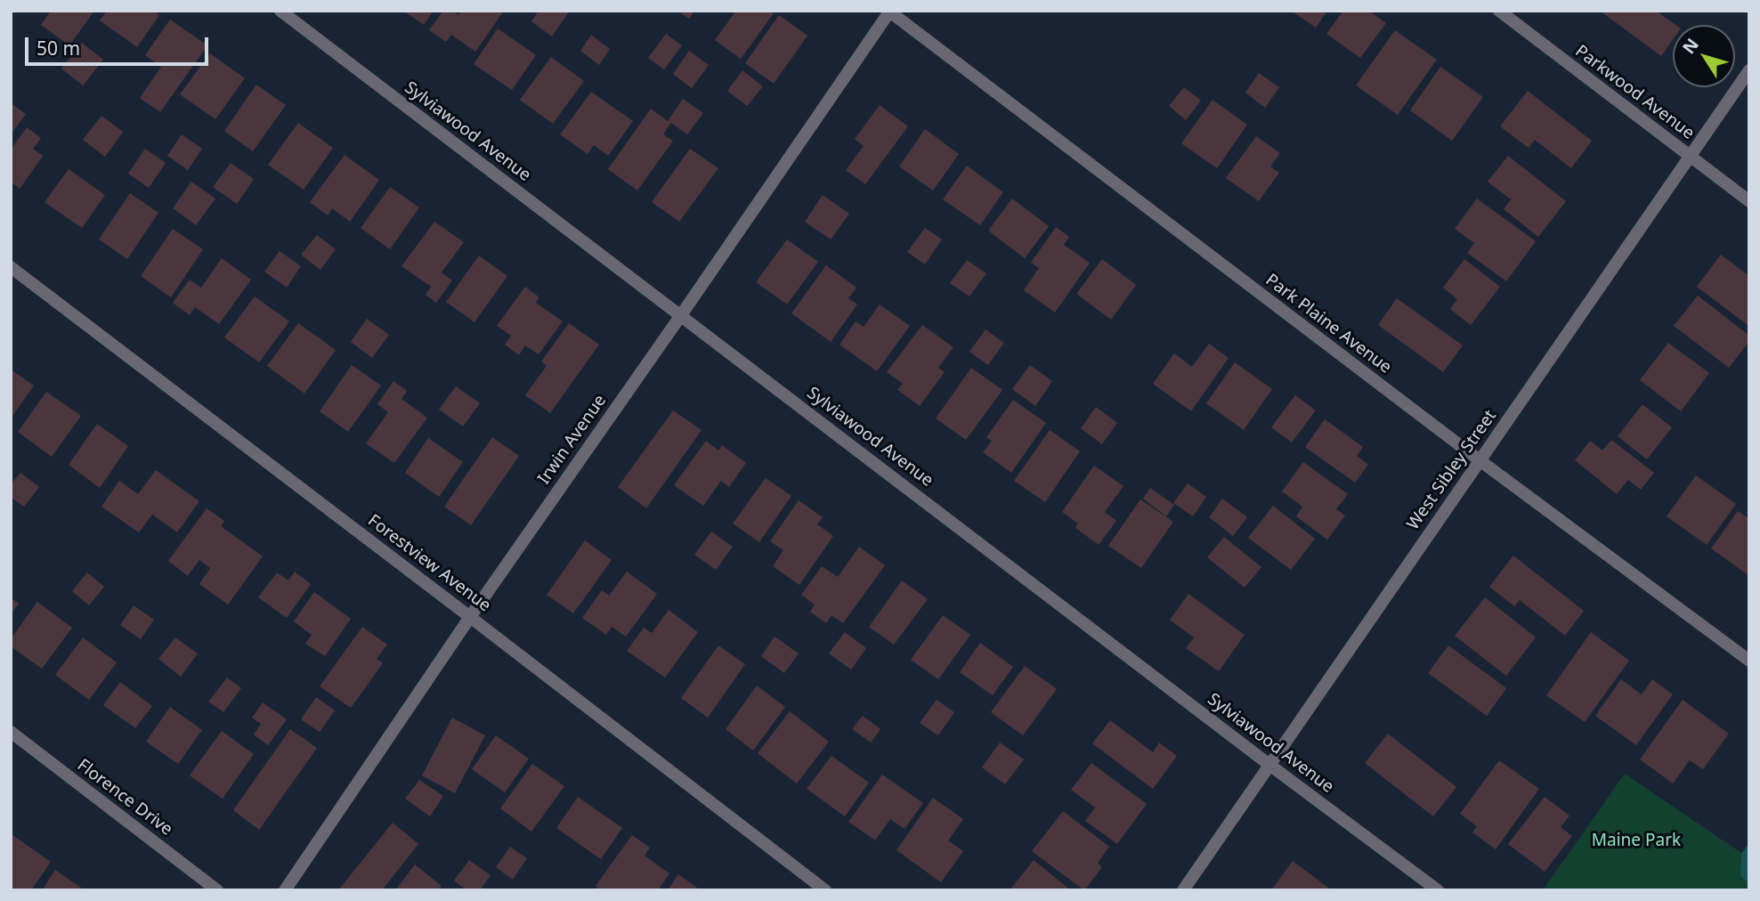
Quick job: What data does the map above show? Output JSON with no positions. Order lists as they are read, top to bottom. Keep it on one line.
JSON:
{"streets":{"street":["Parkwood Avenue","Sylviawood Avenue","Park Plaine Avenue","Irwin Avenue","West Sibley Street","Forestview Avenue","Florence Drive"]},"crossings":[["Parkwood Avenue","West Sibley Street"],["Sylviawood Avenue","Irwin Avenue"],["Sylviawood Avenue","West Sibley Street"],["Park Plaine Avenue","Irwin Avenue"],["Park Plaine Avenue","West Sibley Street"],["Irwin Avenue","Forestview Avenue"]],"parks":["Maine Park"],"scale_bar":"50 m","north":"top left"}
